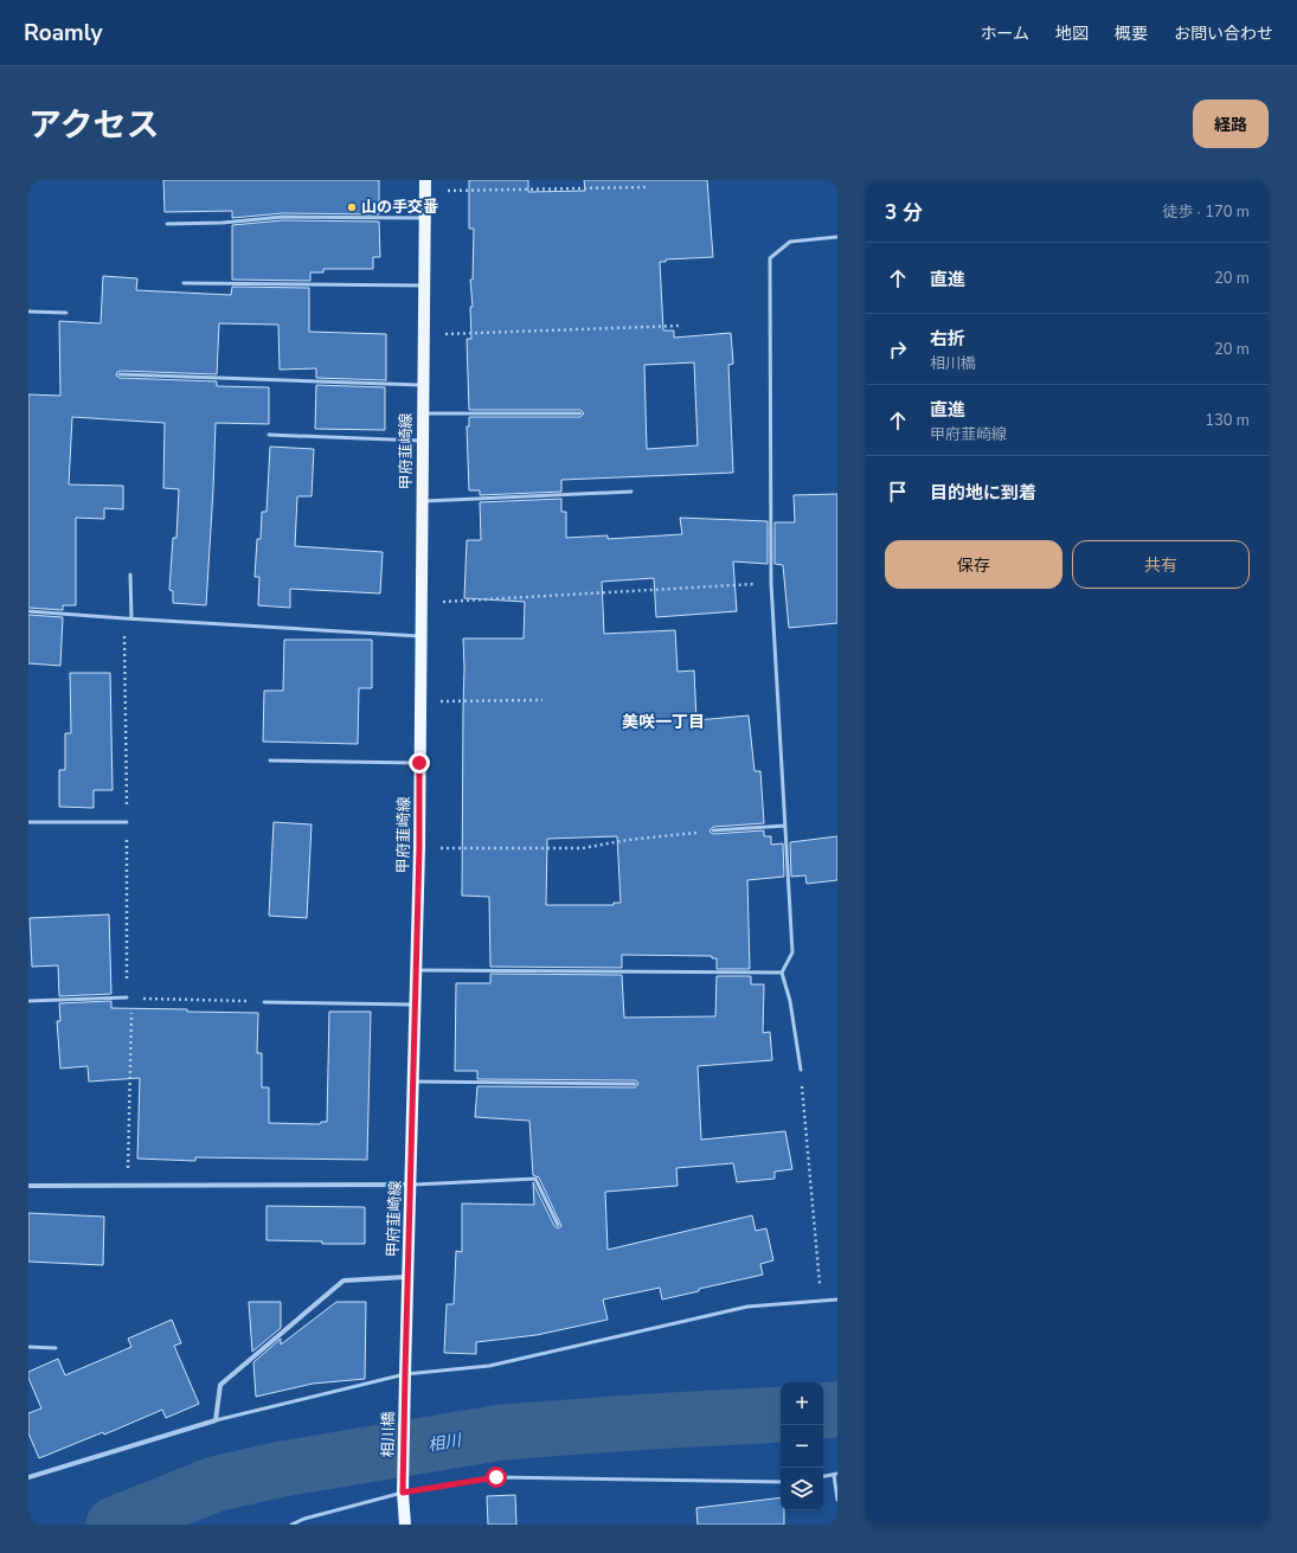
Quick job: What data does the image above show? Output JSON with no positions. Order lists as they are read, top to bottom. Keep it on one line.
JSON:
{"streets":{"main road":["甲府韮崎線","相川橋"]},"crossings":[["甲府韮崎線","相川橋"]],"districts":["美咲一丁目"],"water":["相川"],"places":["山の手交番"],"page":{"header":"Roamly","nav":["ホーム","地図","概要","お問い合わせ"],"title":"アクセス","buttons":["経路",["保存","共有"]],"heading":["3 分","徒歩 · 170 m"],"list":[["直進","20 m"],["右折","相川橋","20 m"],["直進","甲府韮崎線","130 m"],"目的地に到着"],"map_buttons":["+","−"]}}
